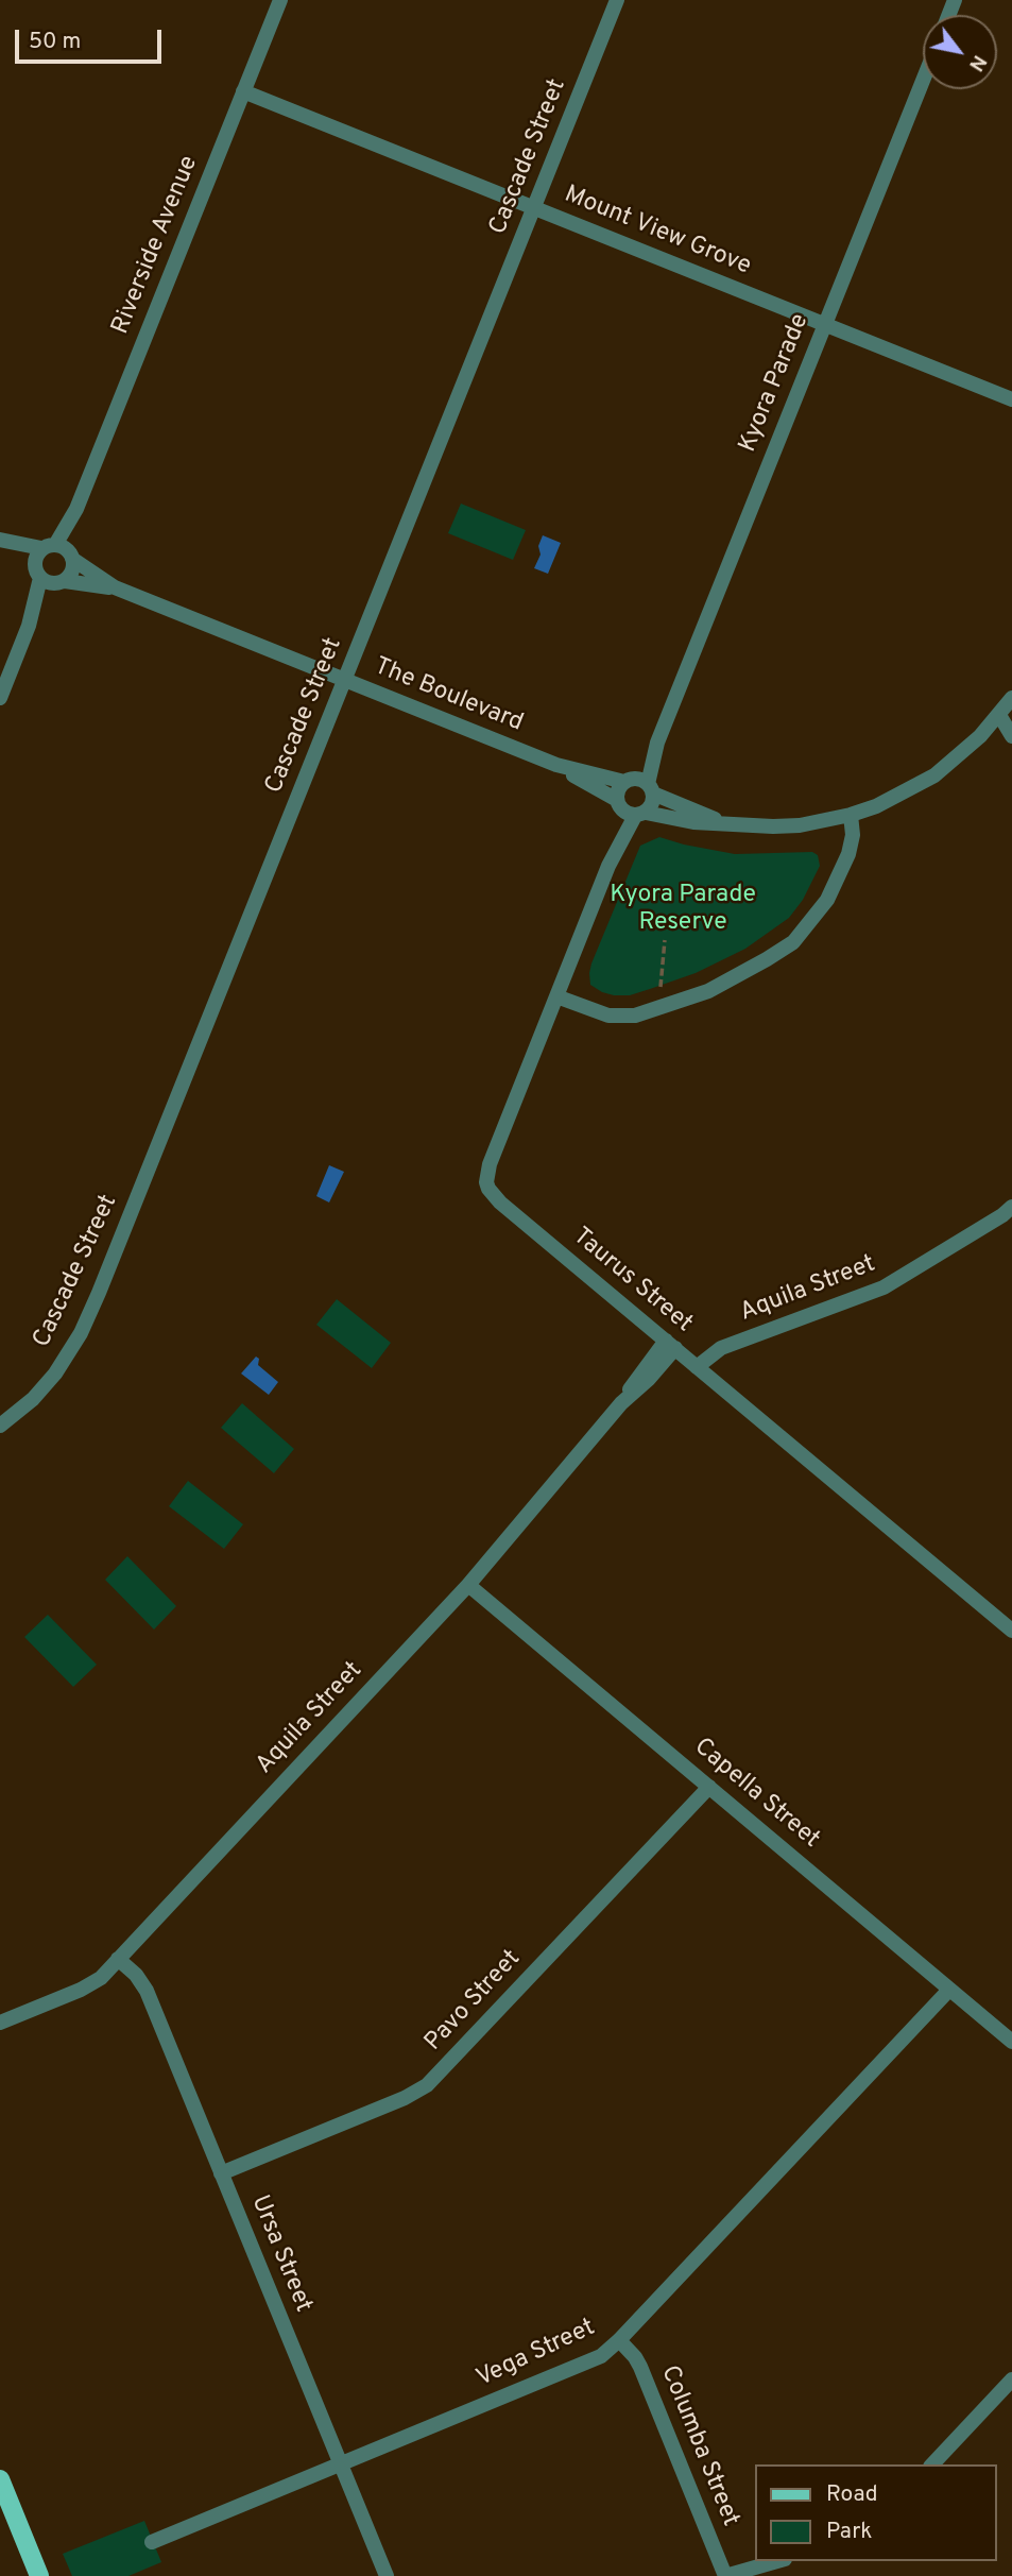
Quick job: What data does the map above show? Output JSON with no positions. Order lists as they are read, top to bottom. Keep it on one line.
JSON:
{"streets":{"street":["Cascade Street","Mount View Grove","Riverside Avenue","Kyora Parade","The Boulevard","Taurus Street","Aquila Street","Capella Street","Pavo Street","Ursa Street","Vega Street","Columba Street"]},"crossings":[["Cascade Street","Mount View Grove"],["Cascade Street","The Boulevard"],["Mount View Grove","Riverside Avenue"],["Mount View Grove","Kyora Parade"],["Riverside Avenue","The Boulevard"],["Kyora Parade","The Boulevard"],["The Boulevard","Taurus Street"],["Taurus Street","Aquila Street"],["Aquila Street","Capella Street"],["Aquila Street","Ursa Street"],["Capella Street","Pavo Street"],["Capella Street","Vega Street"],["Pavo Street","Ursa Street"],["Ursa Street","Vega Street"],["Vega Street","Columba Street"]],"parks":["Kyora Parade Reserve"],"legend":["Road","Park"],"scale_bar":"50 m","north":"bottom right"}
